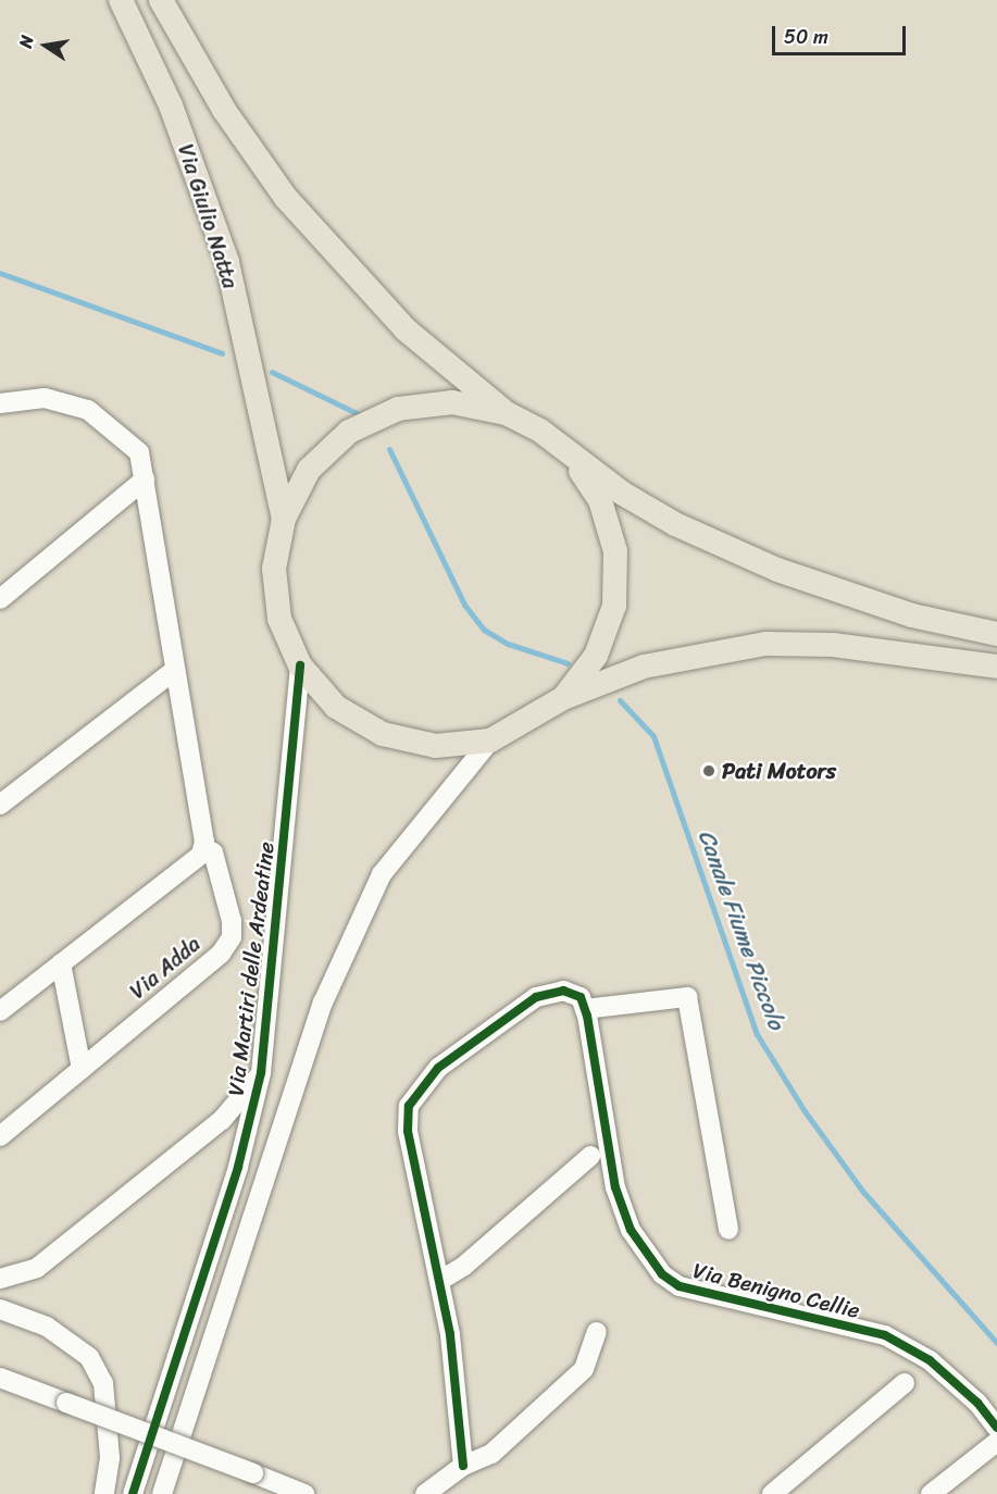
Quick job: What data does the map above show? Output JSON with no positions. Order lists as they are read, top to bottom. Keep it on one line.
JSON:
{"streets":{"main road":["Via Giulio Natta"],"street":["Via Adda","Via Martiri delle Ardeatine","Via Benigno Cellie"]},"water":["Canale Fiume Piccolo"],"places":["Pati Motors"],"scale_bar":"50 m","north":"left"}
